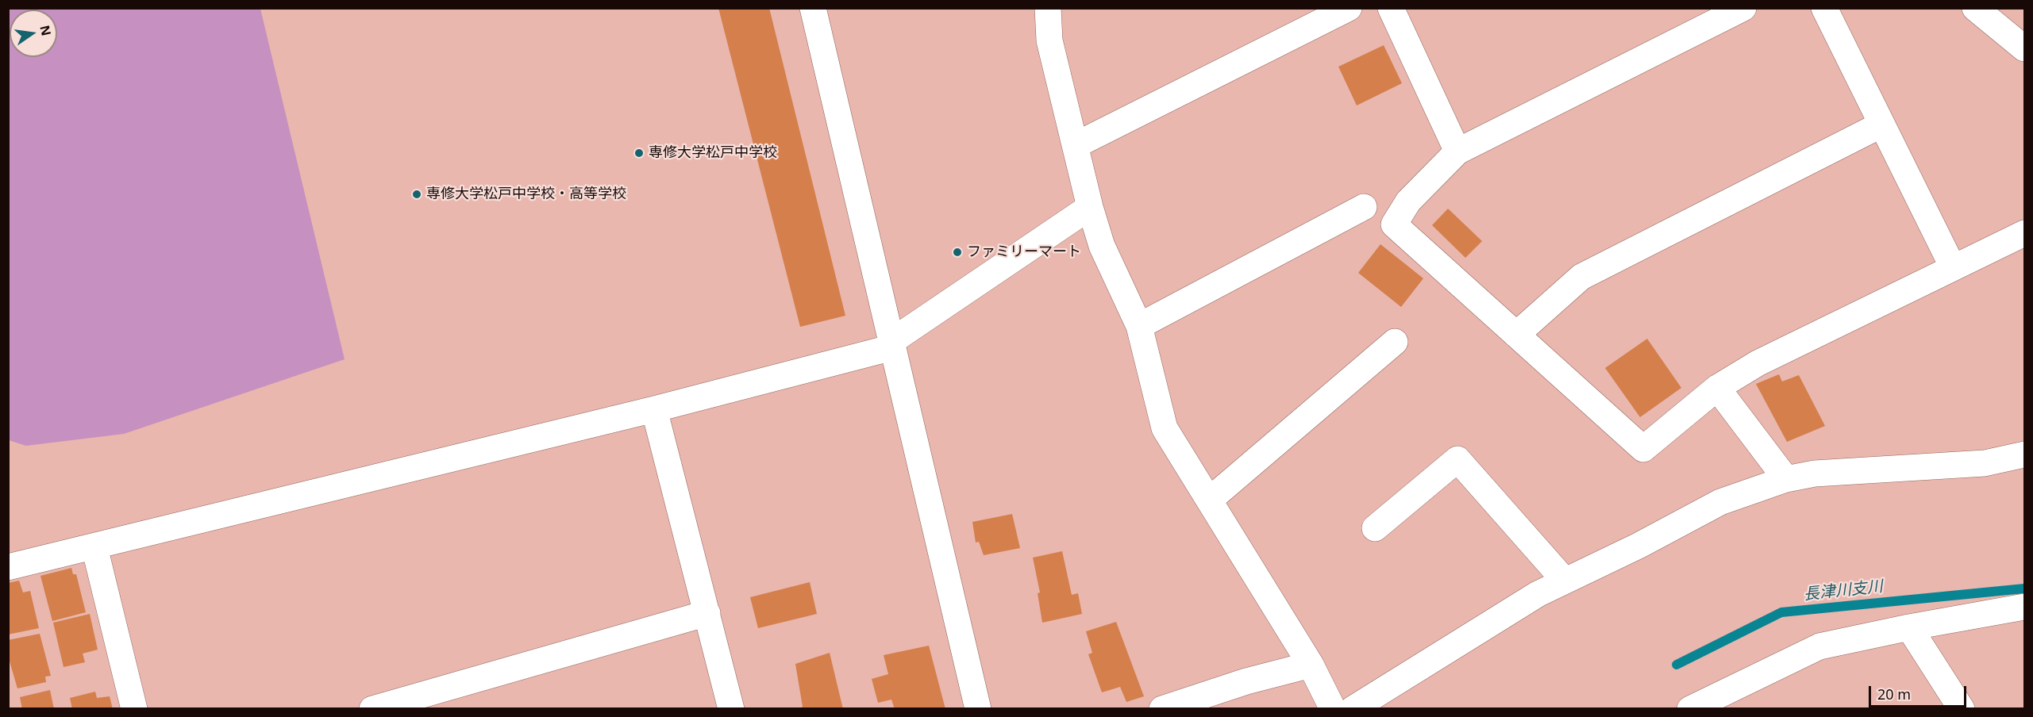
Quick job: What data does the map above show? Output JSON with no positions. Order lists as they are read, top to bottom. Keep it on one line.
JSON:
{"water":["長津川支川"],"places":["専修大学松戸中学校","専修大学松戸中学校・高等学校","ファミリーマート"],"scale_bar":"20 m","north":"right"}
